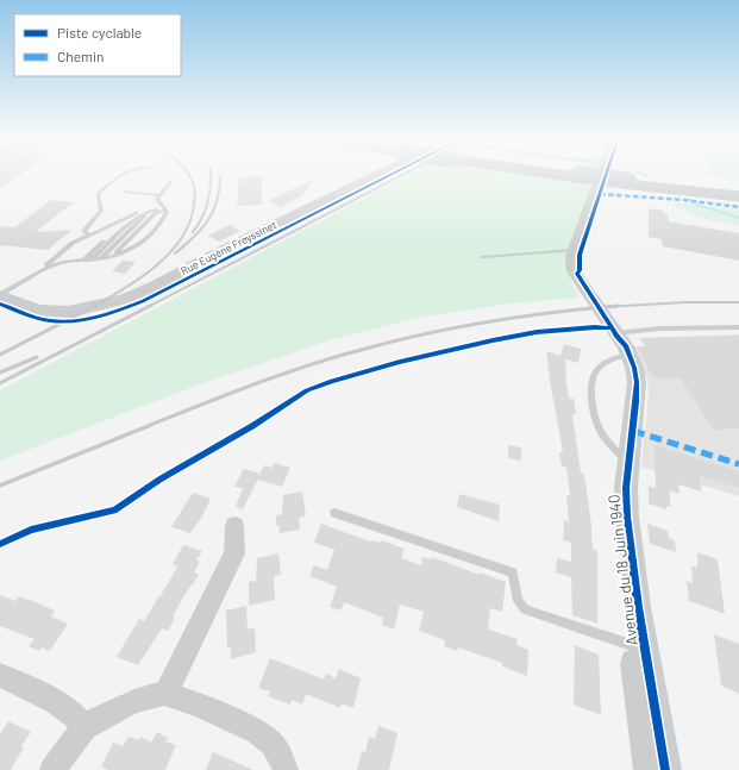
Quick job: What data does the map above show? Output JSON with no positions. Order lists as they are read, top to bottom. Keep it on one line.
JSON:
{"streets":{"street":["Rue Eugène Freyssinet","Avenue du 18 Juin 1940"]},"legend":["Piste cyclable","Chemin"]}
